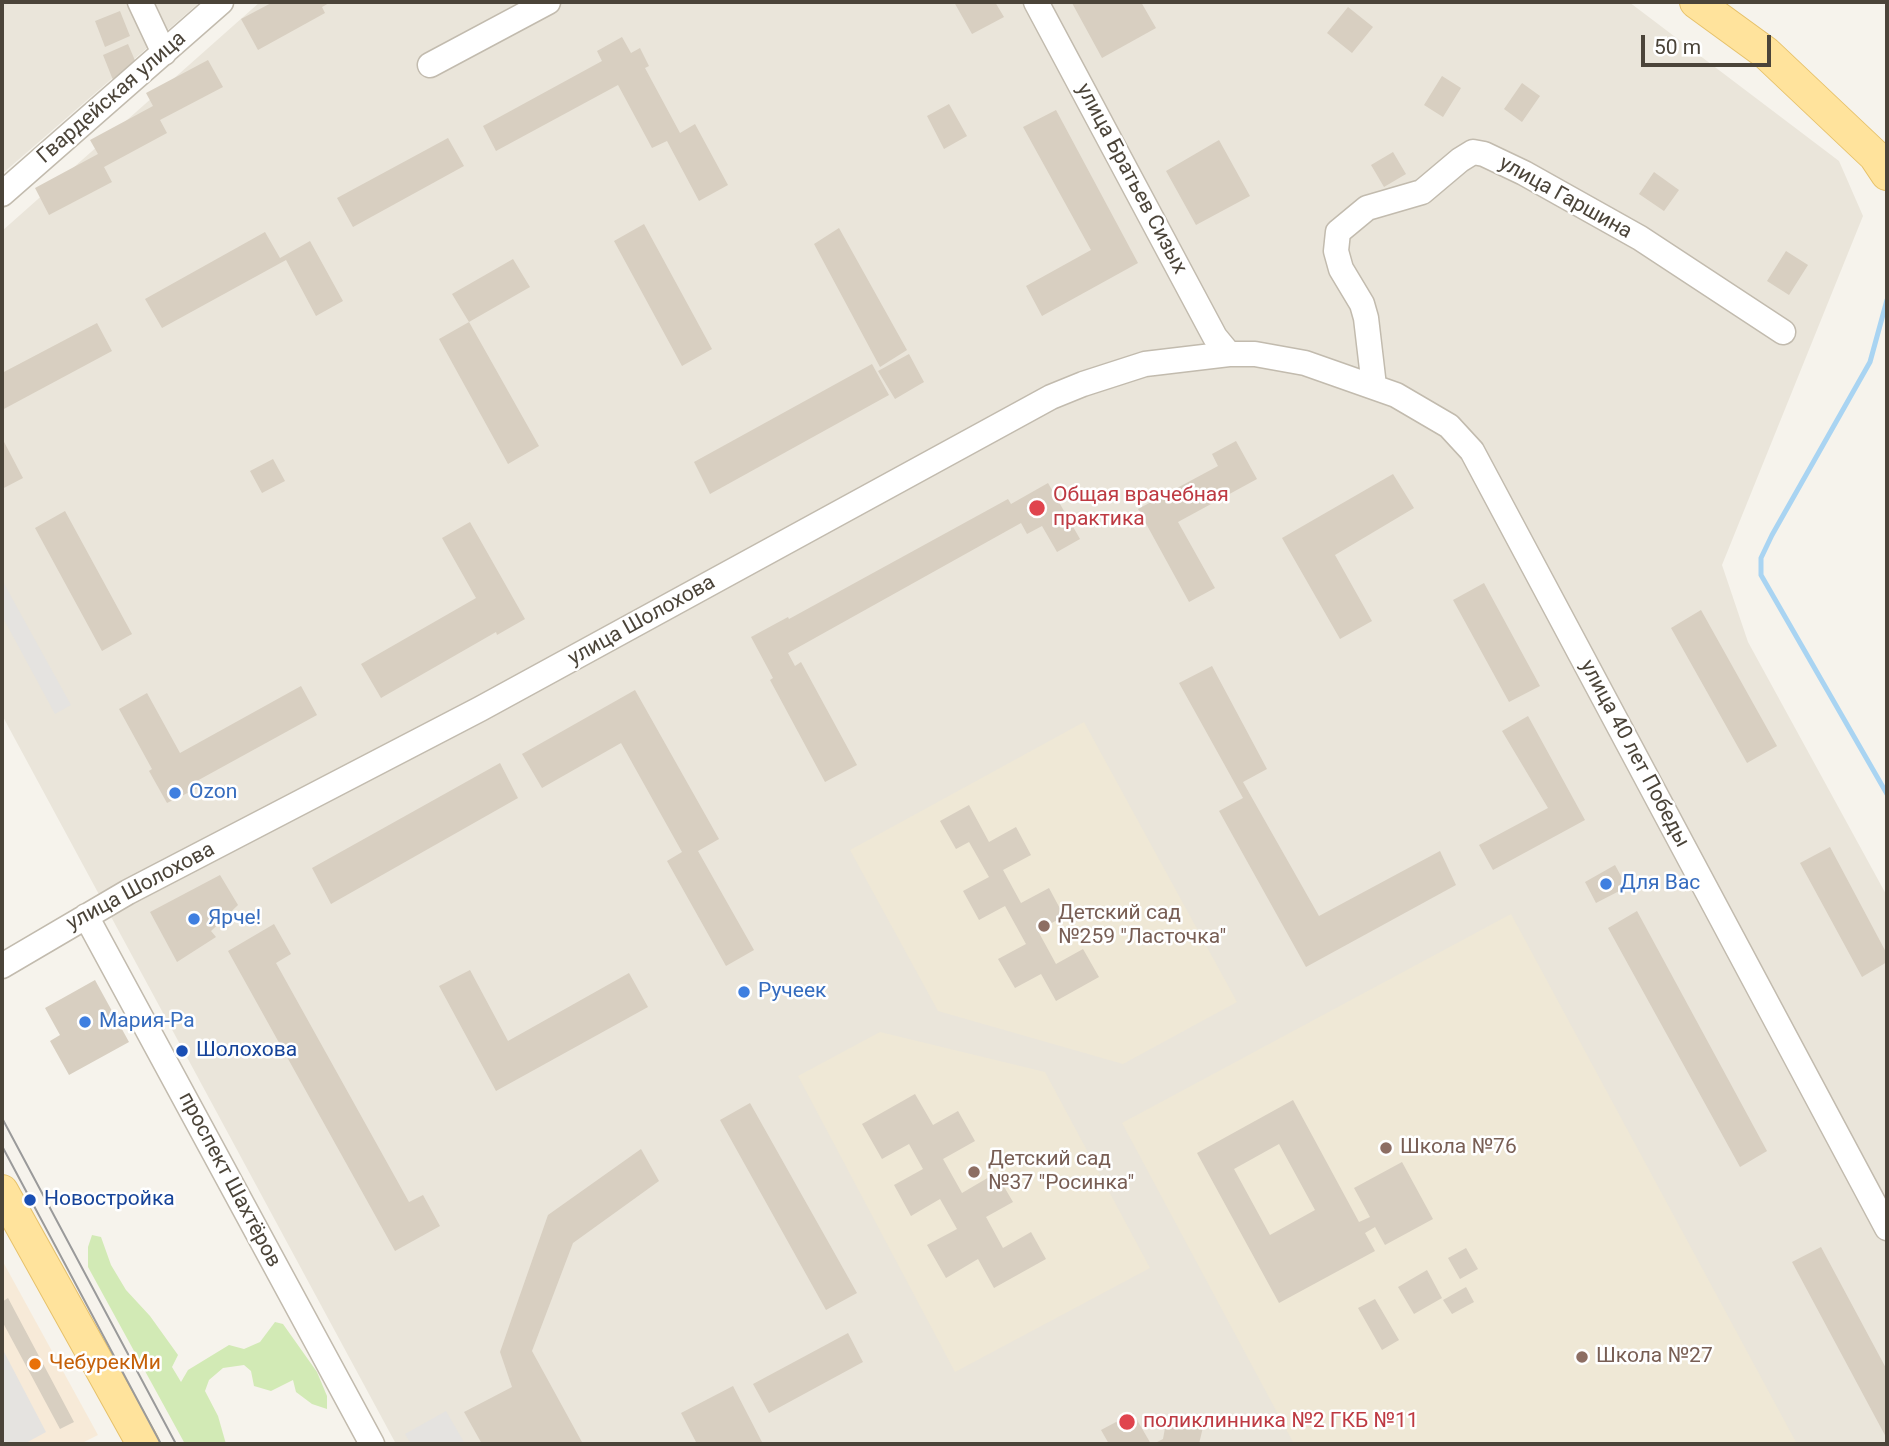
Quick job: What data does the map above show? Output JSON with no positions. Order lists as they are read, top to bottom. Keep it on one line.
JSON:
{"streets":{"street":["Гвардейская улица","улица Братьев Сизых","улица Гаршина","улица Шолохова","улица 40 лет Победы","проспект Шахтёров"]},"crossings":[["улица Братьев Сизых","улица Шолохова"],["улица Гаршина","улица 40 лет Победы"],["улица Шолохова","улица 40 лет Победы"],["улица Шолохова","проспект Шахтёров"]],"places":["Общая врачебная практика","Ozon","Для Вас","Ярче!","Детский сад №259 \"Ласточка\"","Ручеек","Мария-Ра","Шолохова","Школа №76","Детский сад №37 \"Росинка\"","Новостройка","Школа №27","ЧебурекМи","поликлинника №2 ГКБ №11"],"scale_bar":"50 m"}
